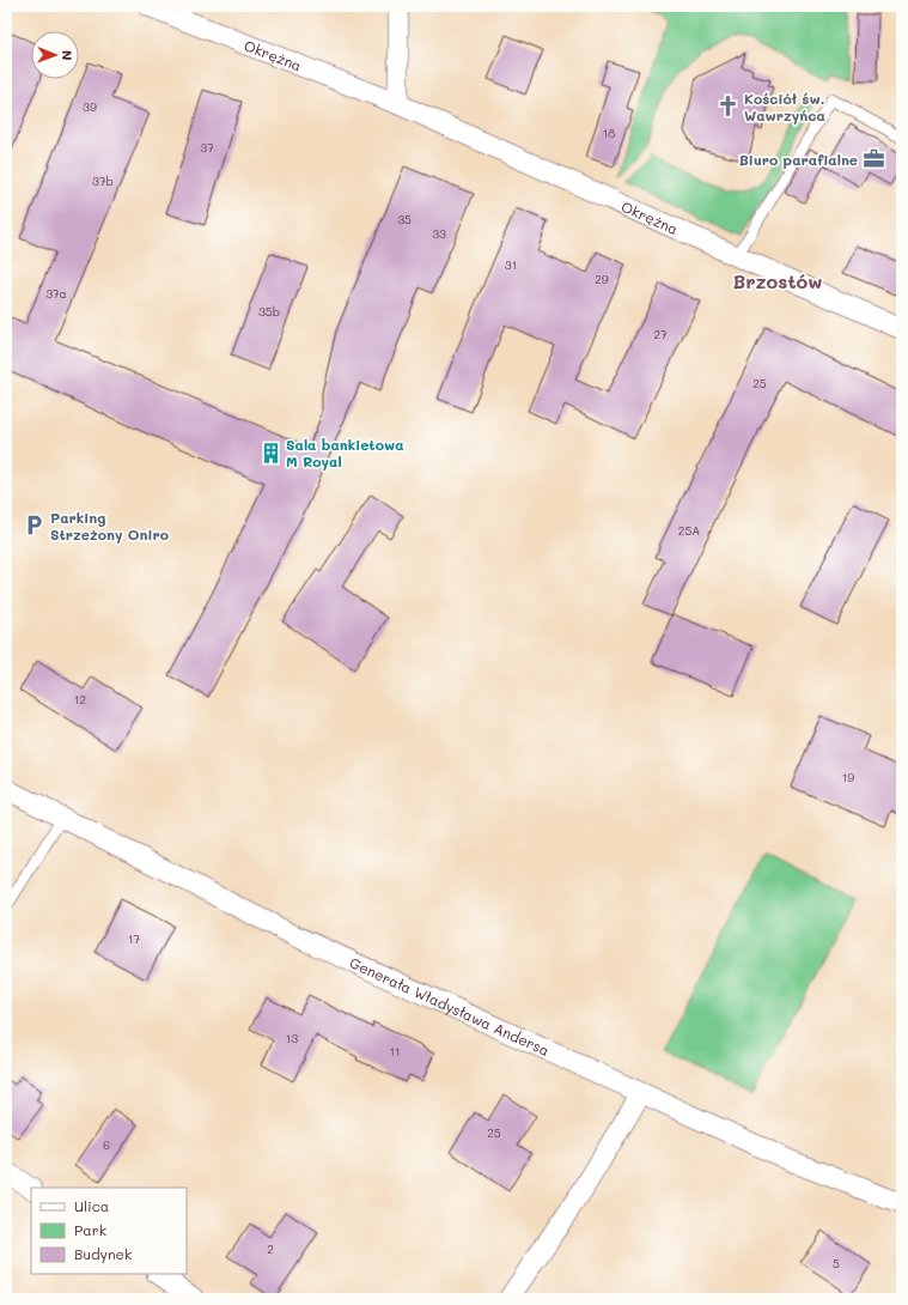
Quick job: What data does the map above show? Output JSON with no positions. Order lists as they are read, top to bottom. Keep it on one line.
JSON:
{"streets":{"street":["Okrężna","Generała Władysława Andersa"]},"districts":["Brzostów"],"places":{"church":["Kościół św. Wawrzyńca"],"office":["Biuro parafialne"],"building":["Sala bankietowa M Royal"],"parking":["Parking Strzeżony Oniro"]},"house_numbers":["39","18","37","37b","35","33","31","29","37a","35b","27","25","25A","12","19","17","13","11","25","6","2","5"],"legend":["Ulica","Park","Budynek"],"north":"right"}
